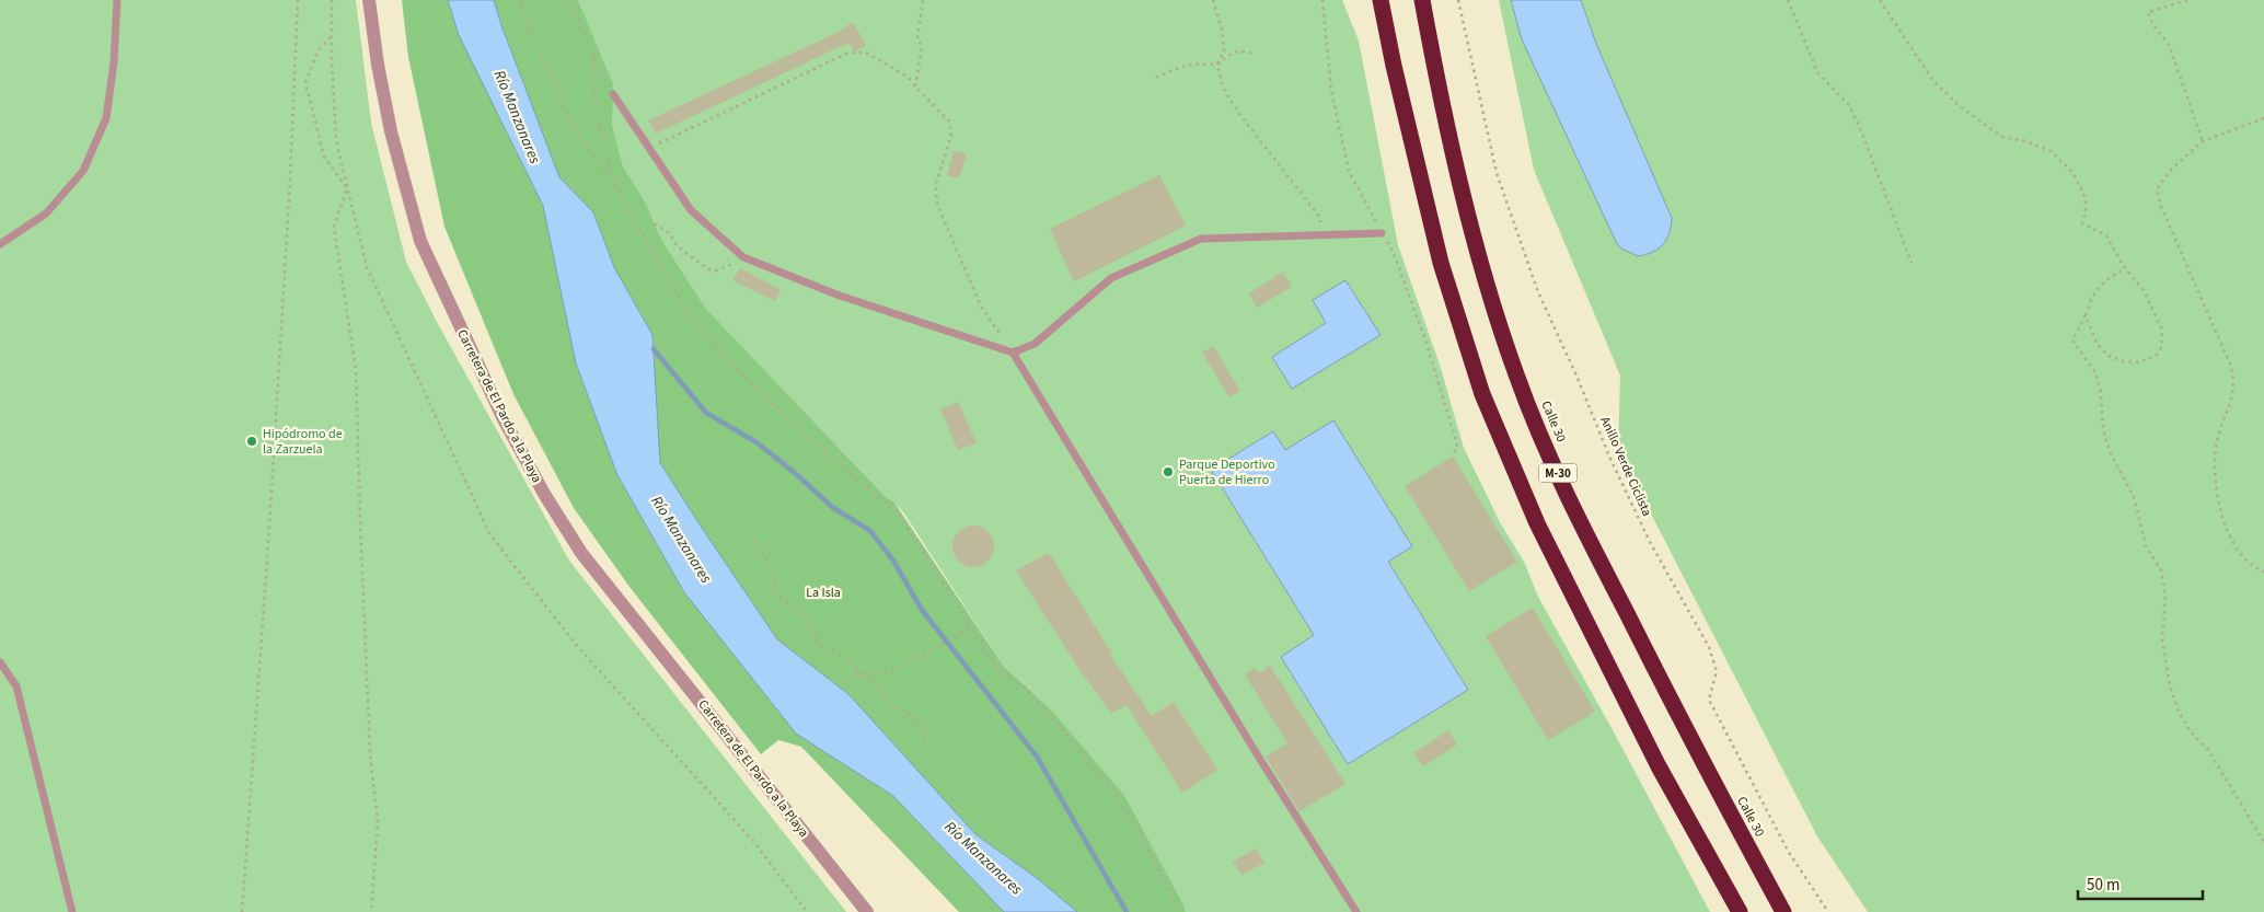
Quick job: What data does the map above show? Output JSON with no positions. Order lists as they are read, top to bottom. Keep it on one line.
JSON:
{"streets":{"highway":["Calle 30","M-30"],"street":["Carretera de El Pardo a la Playa"],"path":["Anillo Verde Ciclista"]},"water":["Río Manzanares"],"parks":["La Isla"],"places":["Hipódromo de la Zarzuela","Parque Deportivo Puerta de Hierro"],"scale_bar":"50 m"}
